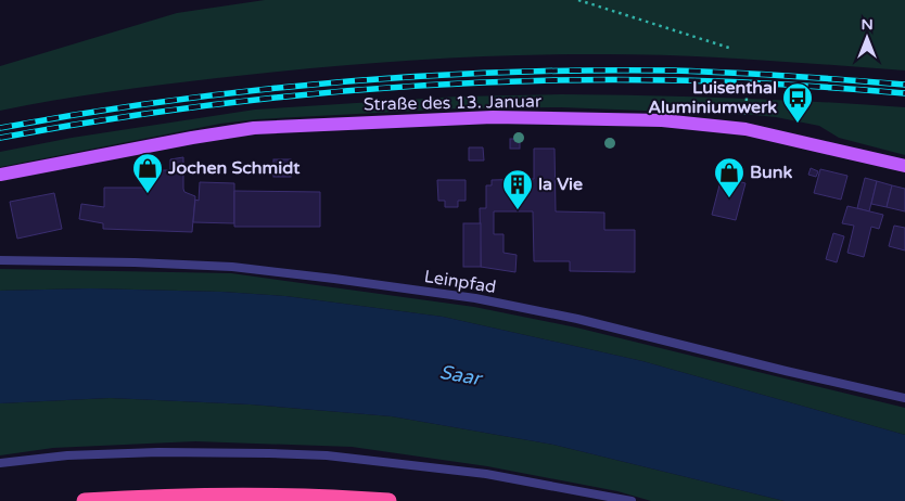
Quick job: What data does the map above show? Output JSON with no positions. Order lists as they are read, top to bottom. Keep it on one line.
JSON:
{"streets":{"main road":["Straße des 13. Januar"],"lane":["Leinpfad"]},"water":["Saar"],"places":{"bus stop":["Luisenthal Aluminiumwerk"],"shop":["Jochen Schmidt","Bunk"],"building":["la Vie"]},"north":"top"}
